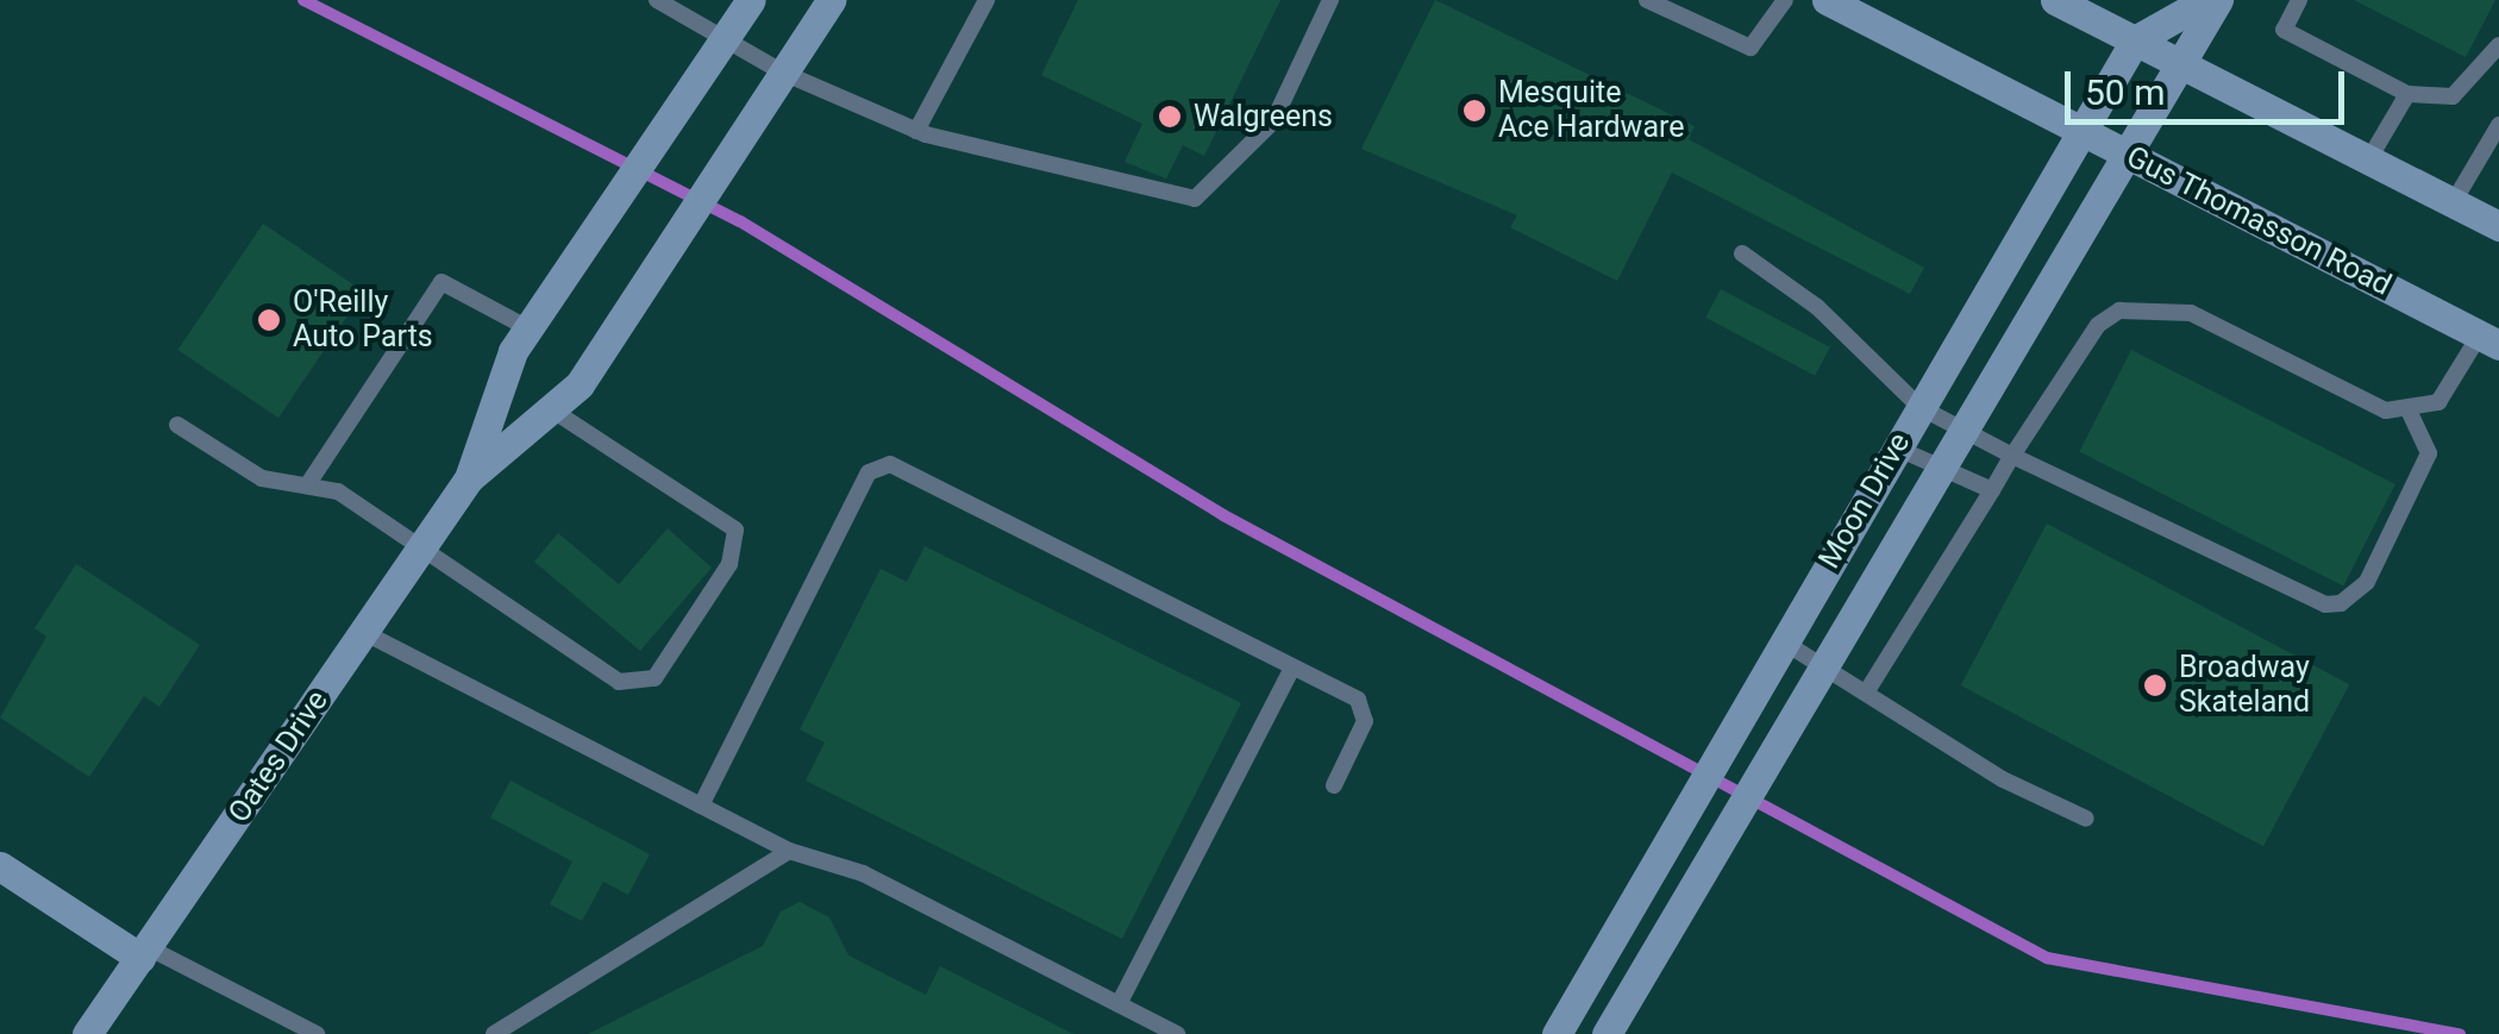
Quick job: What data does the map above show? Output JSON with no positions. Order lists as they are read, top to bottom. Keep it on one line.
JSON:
{"streets":{"main road":["Gus Thomasson Road","Moon Drive","Oates Drive"]},"crossings":[["Gus Thomasson Road","Moon Drive"]],"places":["Mesquite Ace Hardware","Walgreens","O'Reilly Auto Parts","Broadway Skateland"],"scale_bar":"50 m"}
